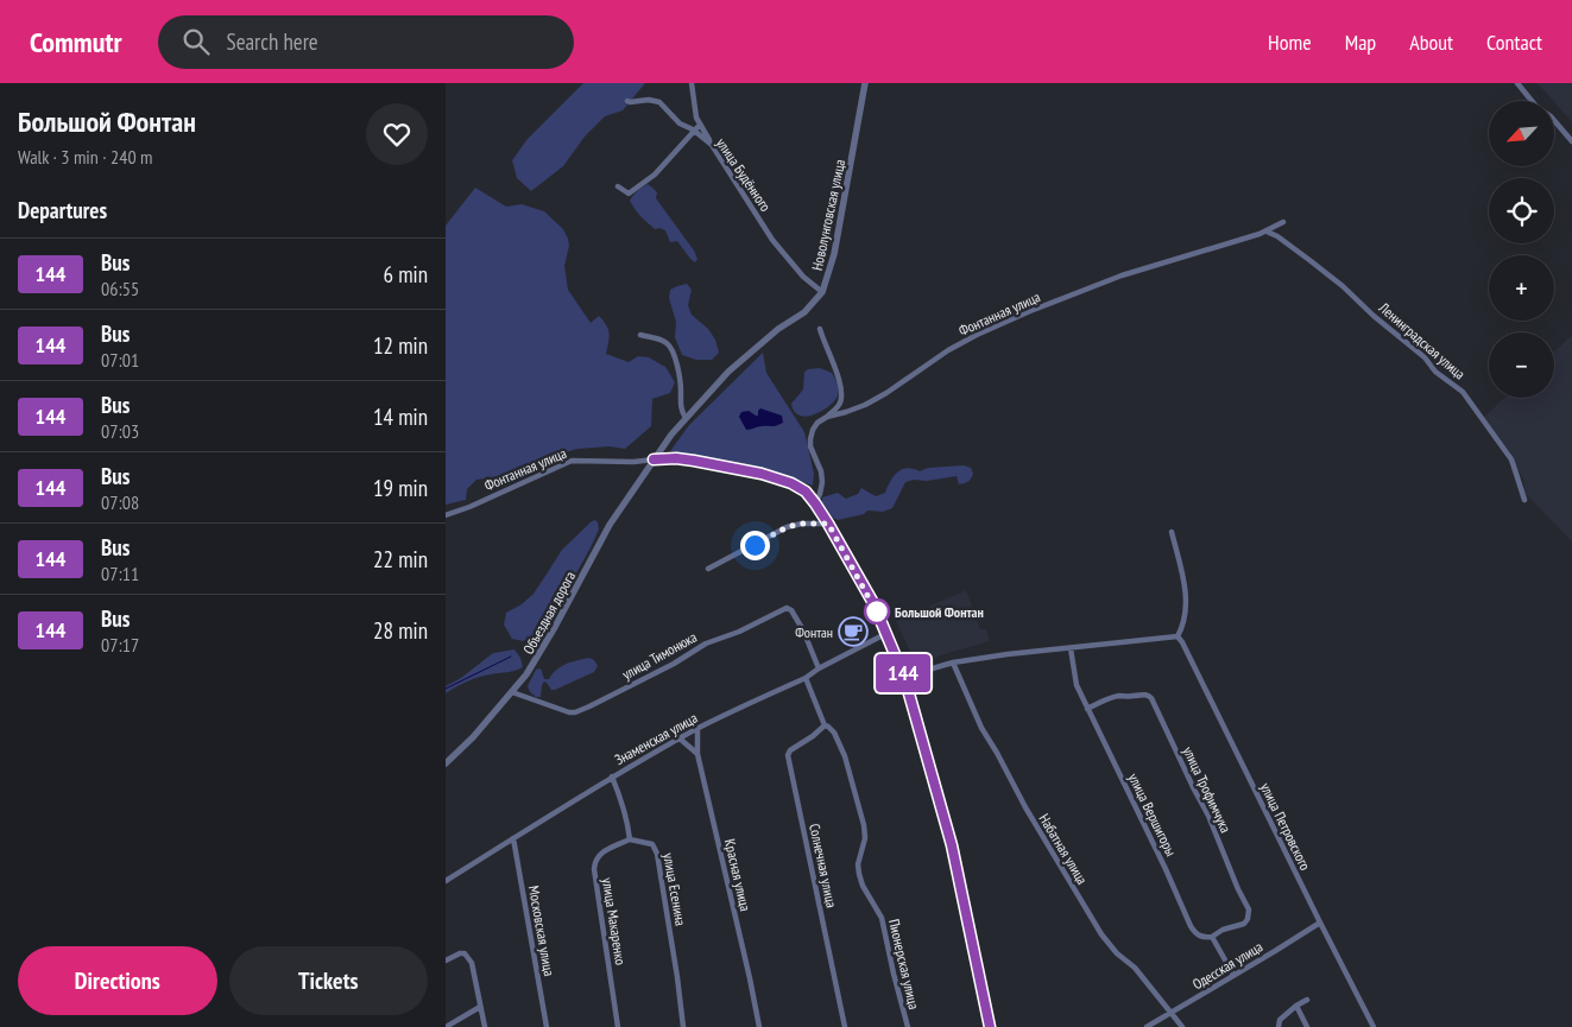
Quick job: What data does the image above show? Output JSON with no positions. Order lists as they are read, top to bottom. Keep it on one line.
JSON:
{"streets":{"street":["улица Будённого","Новолунговская улица","Фонтанная улица","Ленинградская улица","Объездная дорога","улица Тимонюка","Знаменская улица","улица Трофимчука","улица Вершигоры","улица Петровского","Набатная улица","Солнечная улица","Красная улица","улица Есенина","улица Макаренко","Московская улица","Пионерская улица","Одесская улица"]},"crossings":[["улица Будённого","Новолунговская улица"],["Новолунговская улица","Фонтанная улица"],["Новолунговская улица","Объездная дорога"],["Фонтанная улица","Ленинградская улица"],["Фонтанная улица","Объездная дорога"],["Объездная дорога","улица Тимонюка"],["улица Тимонюка","Знаменская улица"],["Знаменская улица","Красная улица"],["Знаменская улица","Московская улица"],["Знаменская улица","Пионерская улица"],["улица Трофимчука","улица Вершигоры"],["улица Вершигоры","Одесская улица"],["улица Петровского","Одесская улица"],["Набатная улица","Одесская улица"],["Солнечная улица","Пионерская улица"],["улица Есенина","улица Макаренко"]],"places":{"other":["Большой Фонтан"],"cafe":["Фонтан"]},"lines":["bus line 144"],"north":"bottom left","page":{"header":"Commutr","search":"Search here","nav":["Home","Map","About","Contact"],"heading":[["Большой Фонтан","Walk · 3 min · 240 m"],"Departures"],"on_map":"144","map_buttons":["+","−"],"list":[{"mark":"144","name":"Bus","note":"06:55","value":"6 min"},{"mark":"144","name":"Bus","note":"07:01","value":"12 min"},{"mark":"144","name":"Bus","note":"07:03","value":"14 min"},{"mark":"144","name":"Bus","note":"07:08","value":"19 min"},{"mark":"144","name":"Bus","note":"07:11","value":"22 min"},{"mark":"144","name":"Bus","note":"07:17","value":"28 min"}],"buttons":["Directions","Tickets"]}}
